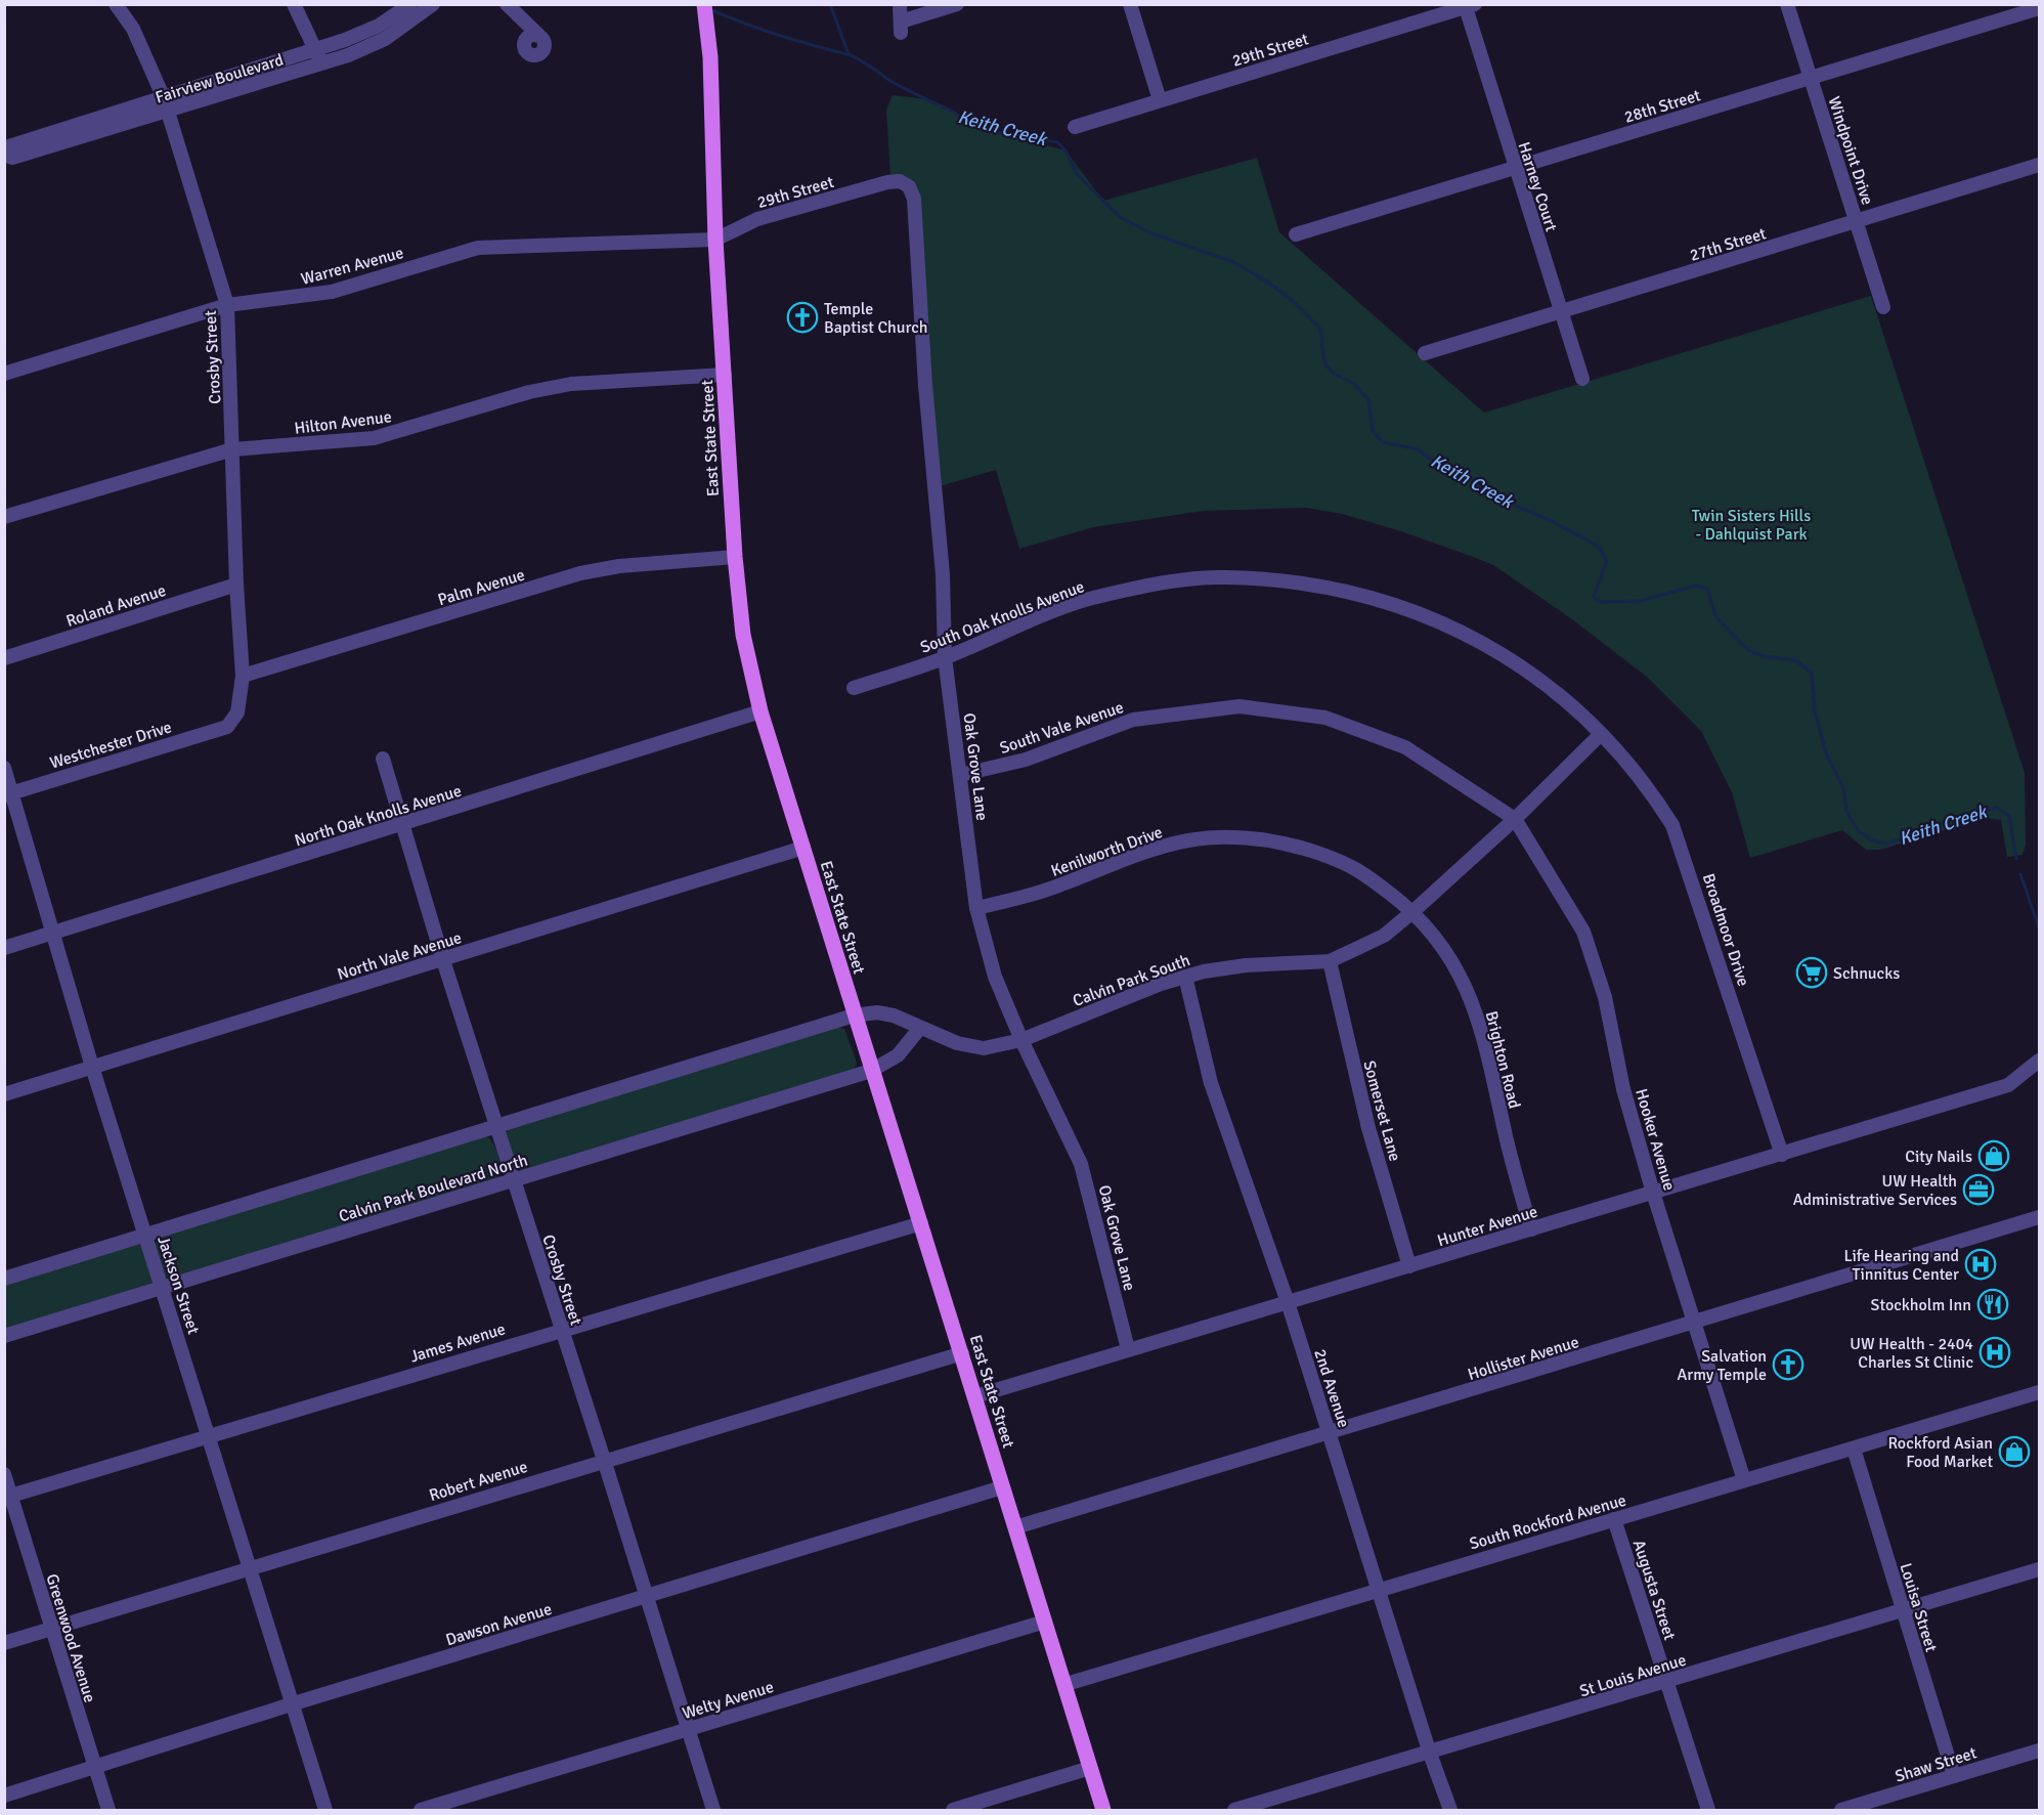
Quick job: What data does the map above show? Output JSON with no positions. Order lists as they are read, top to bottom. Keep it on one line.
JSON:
{"streets":{"main road":["East State Street"],"street":["29th Street","Fairview Boulevard","28th Street","Windpoint Drive","Harney Court","27th Street","Warren Avenue","Crosby Street","Hilton Avenue","Palm Avenue","Roland Avenue","South Oak Knolls Avenue","South Vale Avenue","Westchester Drive","Oak Grove Lane","North Oak Knolls Avenue","Kenilworth Drive","Broadmoor Drive","North Vale Avenue","Calvin Park South","Brighton Road","Somerset Lane","Hooker Avenue","Calvin Park Boulevard North","Hunter Avenue","Jackson Street","James Avenue","Hollister Avenue","2nd Avenue","Robert Avenue","South Rockford Avenue","Augusta Street","Louisa Street","Dawson Avenue","Greenwood Avenue","St Louis Avenue","Welty Avenue","Shaw Street"]},"crossings":[["29th Street","Harney Court"],["29th Street","Warren Avenue"],["29th Street","East State Street"],["29th Street","Oak Grove Lane"],["Fairview Boulevard","Crosby Street"],["28th Street","Windpoint Drive"],["28th Street","Harney Court"],["Windpoint Drive","27th Street"],["Harney Court","27th Street"],["Warren Avenue","Crosby Street"],["Warren Avenue","East State Street"],["Crosby Street","Hilton Avenue"],["Crosby Street","Palm Avenue"],["Crosby Street","Roland Avenue"],["Crosby Street","Westchester Drive"],["Crosby Street","North Oak Knolls Avenue"],["Crosby Street","North Vale Avenue"],["Crosby Street","Calvin Park Boulevard North"],["Crosby Street","James Avenue"],["Crosby Street","Robert Avenue"],["Crosby Street","Dawson Avenue"],["Crosby Street","Welty Avenue"],["Hilton Avenue","East State Street"],["East State Street","Palm Avenue"],["East State Street","North Oak Knolls Avenue"],["East State Street","North Vale Avenue"],["East State Street","Calvin Park South"],["East State Street","Calvin Park Boulevard North"],["East State Street","Hunter Avenue"],["East State Street","James Avenue"],["East State Street","Hollister Avenue"],["East State Street","Robert Avenue"],["East State Street","South Rockford Avenue"],["East State Street","Dawson Avenue"],["East State Street","Welty Avenue"],["South Oak Knolls Avenue","Oak Grove Lane"],["South Oak Knolls Avenue","Broadmoor Drive"],["South Oak Knolls Avenue","Calvin Park South"],["South Vale Avenue","Oak Grove Lane"],["South Vale Avenue","Calvin Park South"],["South Vale Avenue","Hooker Avenue"],["Westchester Drive","Jackson Street"],["Oak Grove Lane","Kenilworth Drive"],["Oak Grove Lane","Calvin Park South"],["Oak Grove Lane","Hunter Avenue"],["North Oak Knolls Avenue","Jackson Street"],["Kenilworth Drive","Calvin Park South"],["Kenilworth Drive","Brighton Road"],["Broadmoor Drive","Calvin Park South"],["Broadmoor Drive","Hunter Avenue"],["North Vale Avenue","Jackson Street"],["Calvin Park South","Brighton Road"],["Calvin Park South","Somerset Lane"],["Calvin Park South","Hooker Avenue"],["Calvin Park South","2nd Avenue"],["Brighton Road","Hunter Avenue"],["Somerset Lane","Hunter Avenue"],["Hooker Avenue","Hunter Avenue"],["Hooker Avenue","Hollister Avenue"],["Hooker Avenue","South Rockford Avenue"],["Calvin Park Boulevard North","Jackson Street"],["Hunter Avenue","2nd Avenue"],["Jackson Street","James Avenue"],["Jackson Street","Robert Avenue"],["Jackson Street","Dawson Avenue"],["James Avenue","Greenwood Avenue"],["Hollister Avenue","2nd Avenue"],["2nd Avenue","South Rockford Avenue"],["2nd Avenue","St Louis Avenue"],["Robert Avenue","Greenwood Avenue"],["South Rockford Avenue","Augusta Street"],["South Rockford Avenue","Louisa Street"],["Augusta Street","St Louis Avenue"],["Louisa Street","St Louis Avenue"],["Louisa Street","Shaw Street"],["Dawson Avenue","Greenwood Avenue"]],"water":["Keith Creek"],"parks":["Twin Sisters Hills - Dahlquist Park"],"places":{"church":["Temple Baptist Church","Salvation Army Temple"],"supermarket":["Schnucks"],"shop":["City Nails","Rockford Asian Food Market"],"office":["UW Health Administrative Services"],"hospital":["Life Hearing and Tinnitus Center","UW Health - 2404 Charles St Clinic"],"restaurant":["Stockholm Inn"]}}
